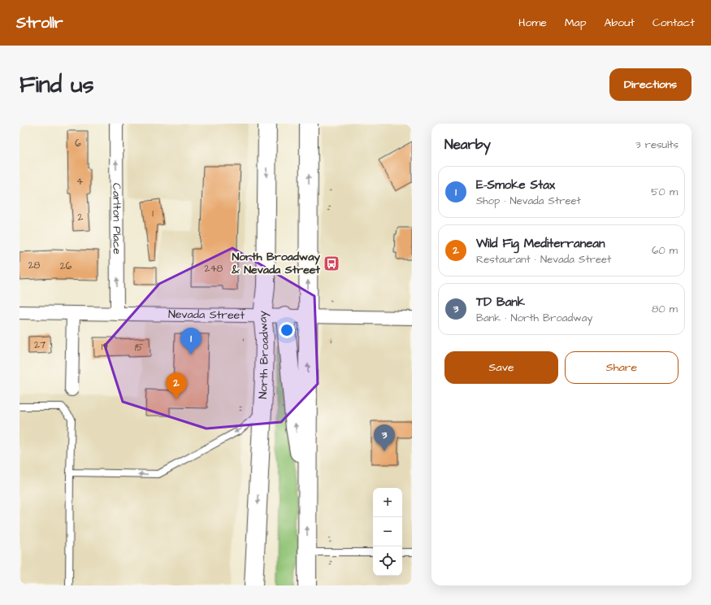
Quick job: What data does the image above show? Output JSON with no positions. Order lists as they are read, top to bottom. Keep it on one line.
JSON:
{"streets":{"main road":["North Broadway"],"street":["Carlton Place","Nevada Street"]},"crossings":[["Carlton Place","Nevada Street"],["Nevada Street","North Broadway"]],"one_way":["Carlton Place"],"places":{"bus stop":["North Broadway & Nevada Street"]},"house_numbers":["6","4","1","2","28","26","248","27","19","15"],"page":{"header":"Strollr","nav":["Home","Map","About","Contact"],"buttons":["Directions",["Save","Share"]],"title":"Find us","heading":["Nearby","3 results"],"list":[{"mark":"1","name":"E-Smoke Stax","note":"Shop · Nevada Street","value":"50 m"},{"mark":"2","name":"Wild Fig Mediterranean","note":"Restaurant · Nevada Street","value":"60 m"},{"mark":"3","name":"TD Bank","note":"Bank · North Broadway","value":"80 m"}],"pins":["1","2","3"],"map_buttons":["+","−"]}}
